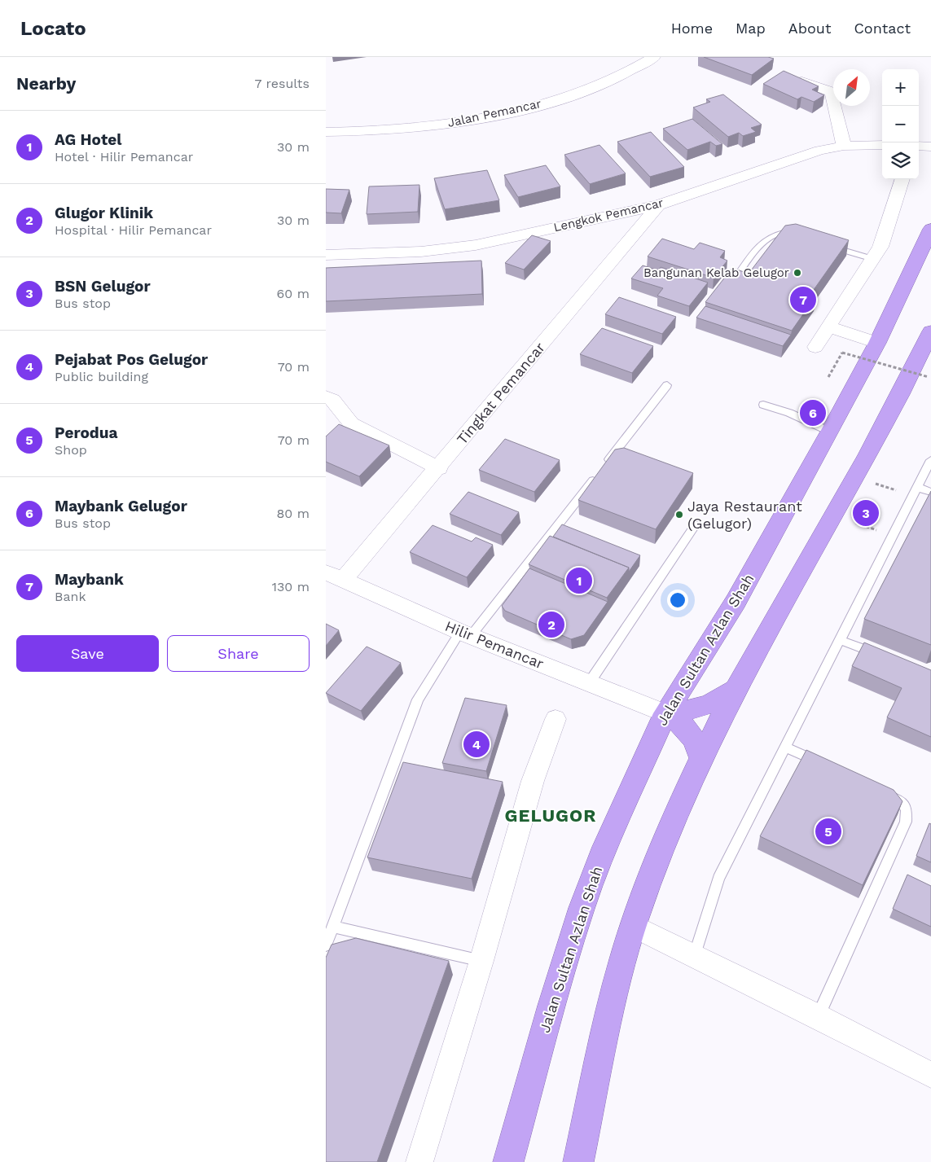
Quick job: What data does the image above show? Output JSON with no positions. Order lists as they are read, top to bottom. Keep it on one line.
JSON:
{"streets":{"highway":["Jalan Sultan Azlan Shah"],"street":["Jalan Pemancar","Lengkok Pemancar","Tingkat Pemancar","Hilir Pemancar"]},"crossings":[["Lengkok Pemancar","Tingkat Pemancar"],["Tingkat Pemancar","Hilir Pemancar"],["Hilir Pemancar","Jalan Sultan Azlan Shah"]],"districts":["GELUGOR"],"places":["Bangunan Kelab Gelugor","Jaya Restaurant (Gelugor)"],"north":"top right","page":{"header":"Locato","nav":["Home","Map","About","Contact"],"heading":["Nearby","7 results"],"map_buttons":["+","−"],"list":[{"mark":"1","name":"AG Hotel","note":"Hotel · Hilir Pemancar","value":"30 m"},{"mark":"2","name":"Glugor Klinik","note":"Hospital · Hilir Pemancar","value":"30 m"},{"mark":"3","name":"BSN Gelugor","note":"Bus stop","value":"60 m"},{"mark":"4","name":"Pejabat Pos Gelugor","note":"Public building","value":"70 m"},{"mark":"5","name":"Perodua","note":"Shop","value":"70 m"},{"mark":"6","name":"Maybank Gelugor","note":"Bus stop","value":"80 m"},{"mark":"7","name":"Maybank","note":"Bank","value":"130 m"}],"pins":["7","6","3","1","2","4","5"],"buttons":["Save","Share"]}}
